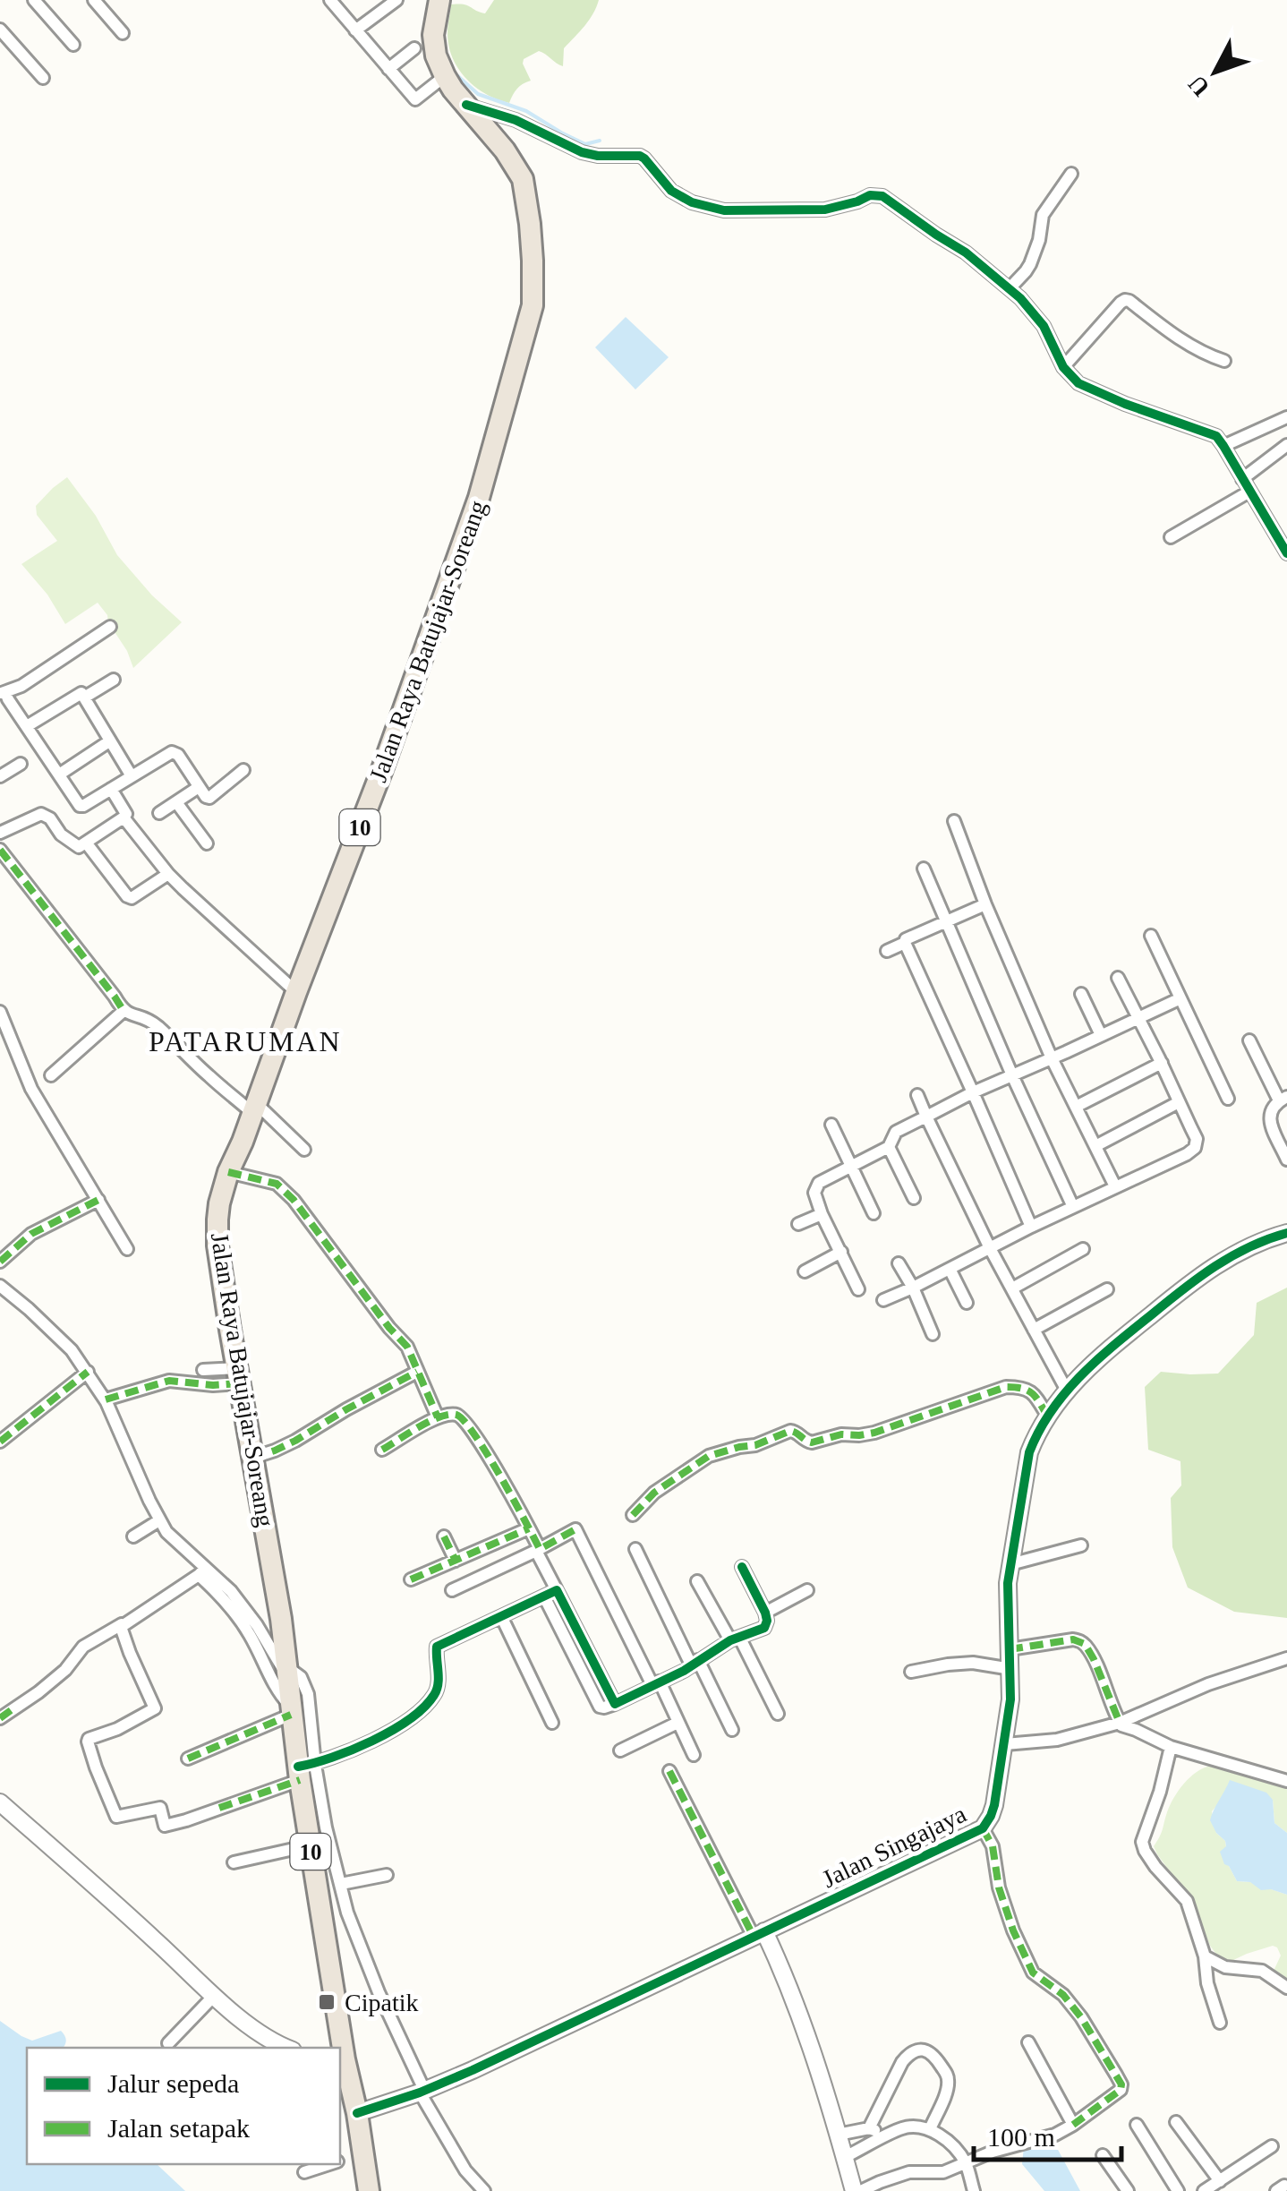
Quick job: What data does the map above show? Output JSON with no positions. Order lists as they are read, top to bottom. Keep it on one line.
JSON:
{"streets":{"highway":["Jalan Raya Batujajar-Soreang","10"],"street":["Jalan Singajaya"]},"crossings":[["Jalan Raya Batujajar-Soreang","Jalan Singajaya"]],"districts":["PATARUMAN"],"places":{"transit":["Cipatik"]},"legend":["Jalur sepeda","Jalan setapak"],"scale_bar":"100 m","north":"bottom left"}
